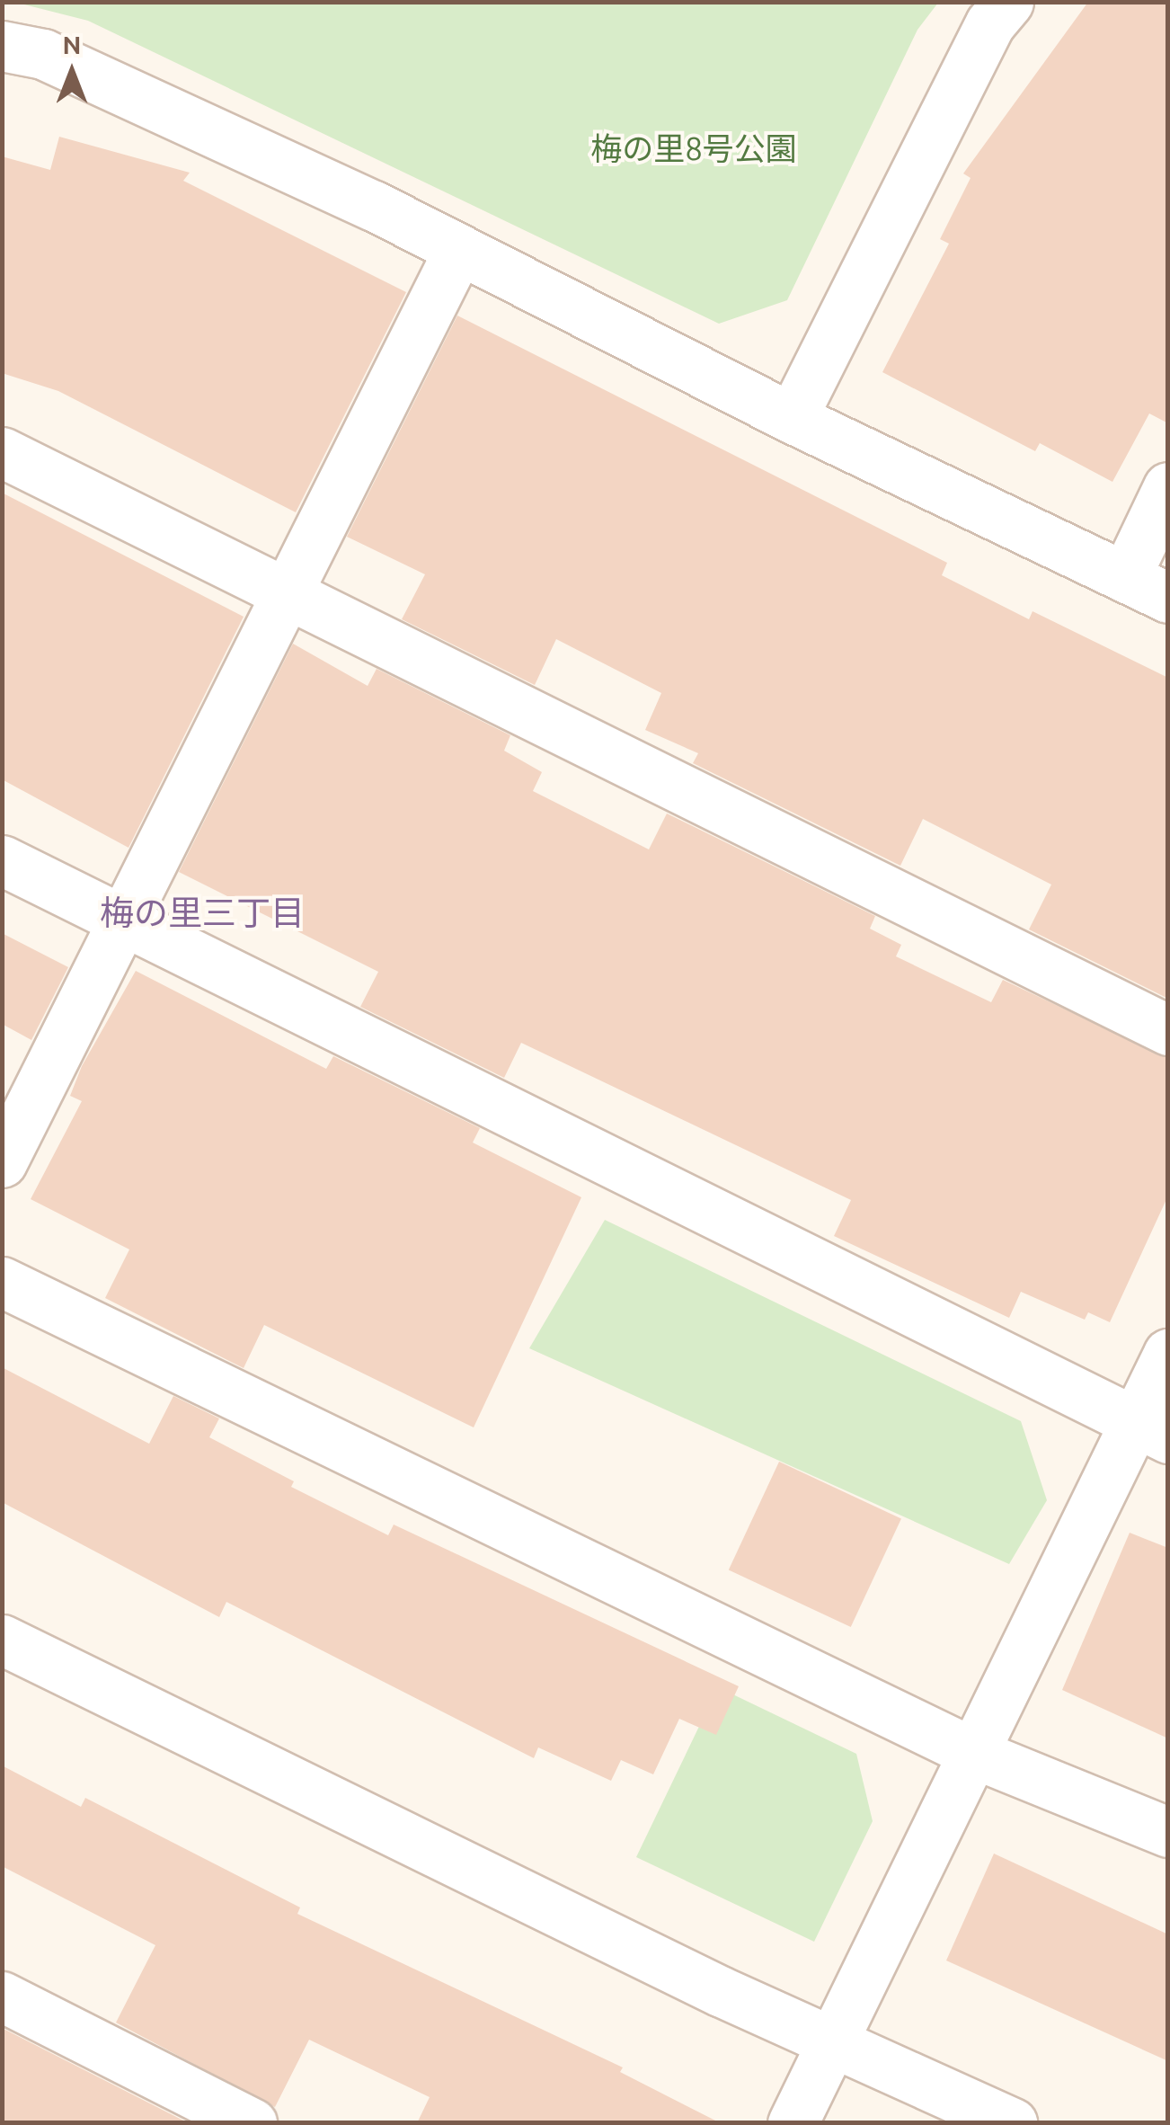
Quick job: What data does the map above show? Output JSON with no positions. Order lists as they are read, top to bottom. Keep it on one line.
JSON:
{"districts":["梅の里三丁目"],"parks":["梅の里8号公園"],"north":"top"}
